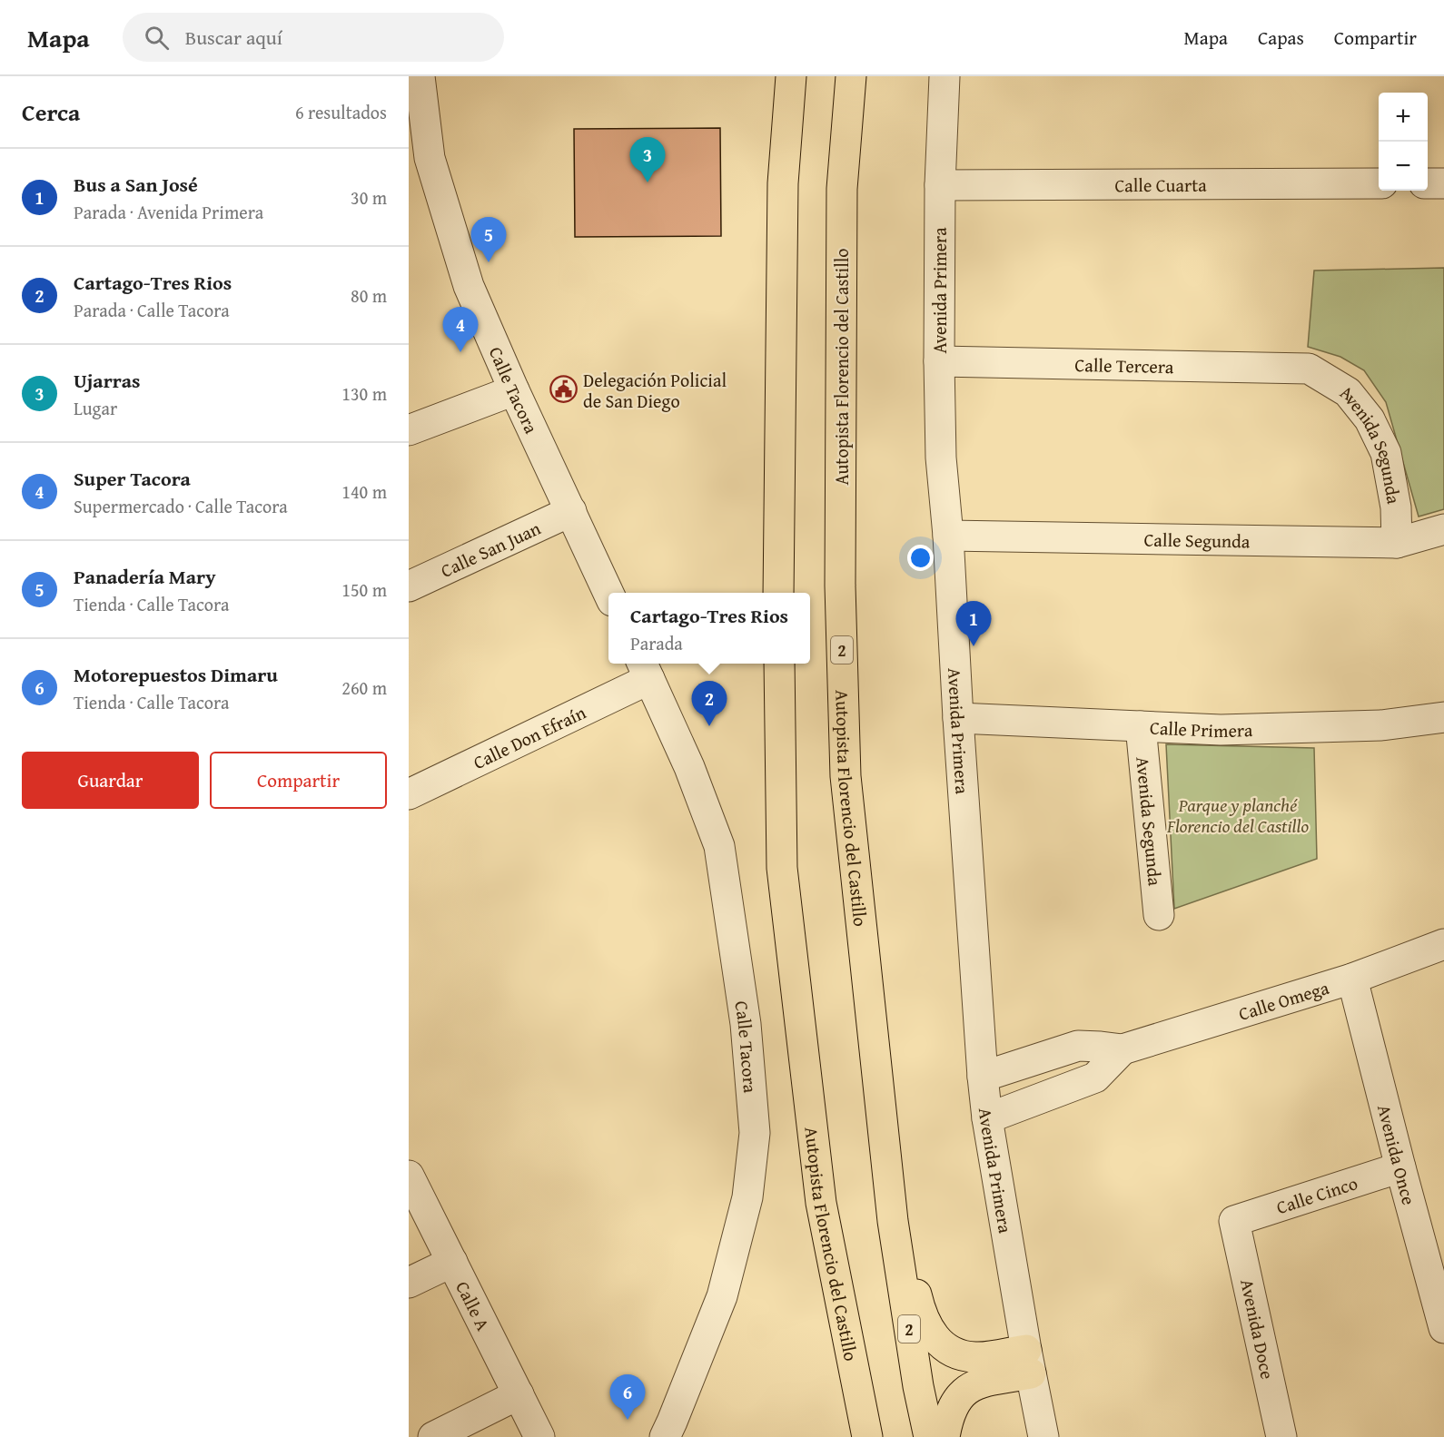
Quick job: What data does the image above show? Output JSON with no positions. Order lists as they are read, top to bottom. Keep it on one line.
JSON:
{"streets":{"highway":["Autopista Florencio del Castillo","2"],"street":["Calle Cuarta","Avenida Primera","Calle Tercera","Calle Tacora","Avenida Segunda","Calle Segunda","Calle San Juan","Calle Primera","Calle Don Efraín","Calle Omega","Avenida Once","Calle Cinco","Calle A","Avenida Doce"]},"crossings":[["Calle Cuarta","Avenida Primera"],["Avenida Primera","Calle Tercera"],["Avenida Primera","Calle Segunda"],["Avenida Primera","Calle Primera"],["Avenida Primera","Calle Omega"],["Calle Tercera","Avenida Segunda"],["Calle Tacora","Calle San Juan"],["Calle Tacora","Calle Don Efraín"],["Avenida Segunda","Calle Segunda"],["Avenida Segunda","Calle Primera"],["Calle Omega","Avenida Once"],["Avenida Once","Calle Cinco"],["Calle Cinco","Avenida Doce"]],"parks":["Parque y planché Florencio del Castillo"],"places":{"public building":["Delegación Policial de San Diego"]},"page":{"header":"Mapa","search":"Buscar aquí","nav":["Mapa","Capas","Compartir"],"heading":["Cerca","6 resultados"],"map_buttons":["+","−"],"pins":["3","5","4","1","2","6"],"list":[{"mark":"1","name":"Bus a San José","note":"Parada · Avenida Primera","value":"30 m"},{"mark":"2","name":"Cartago-Tres Rios","note":"Parada · Calle Tacora","value":"80 m"},{"mark":"3","name":"Ujarras","note":"Lugar","value":"130 m"},{"mark":"4","name":"Super Tacora","note":"Supermercado · Calle Tacora","value":"140 m"},{"mark":"5","name":"Panadería Mary","note":"Tienda · Calle Tacora","value":"150 m"},{"mark":"6","name":"Motorepuestos Dimaru","note":"Tienda · Calle Tacora","value":"260 m"}],"popup":["Cartago-Tres Rios","Parada"],"buttons":["Guardar","Compartir"]}}
